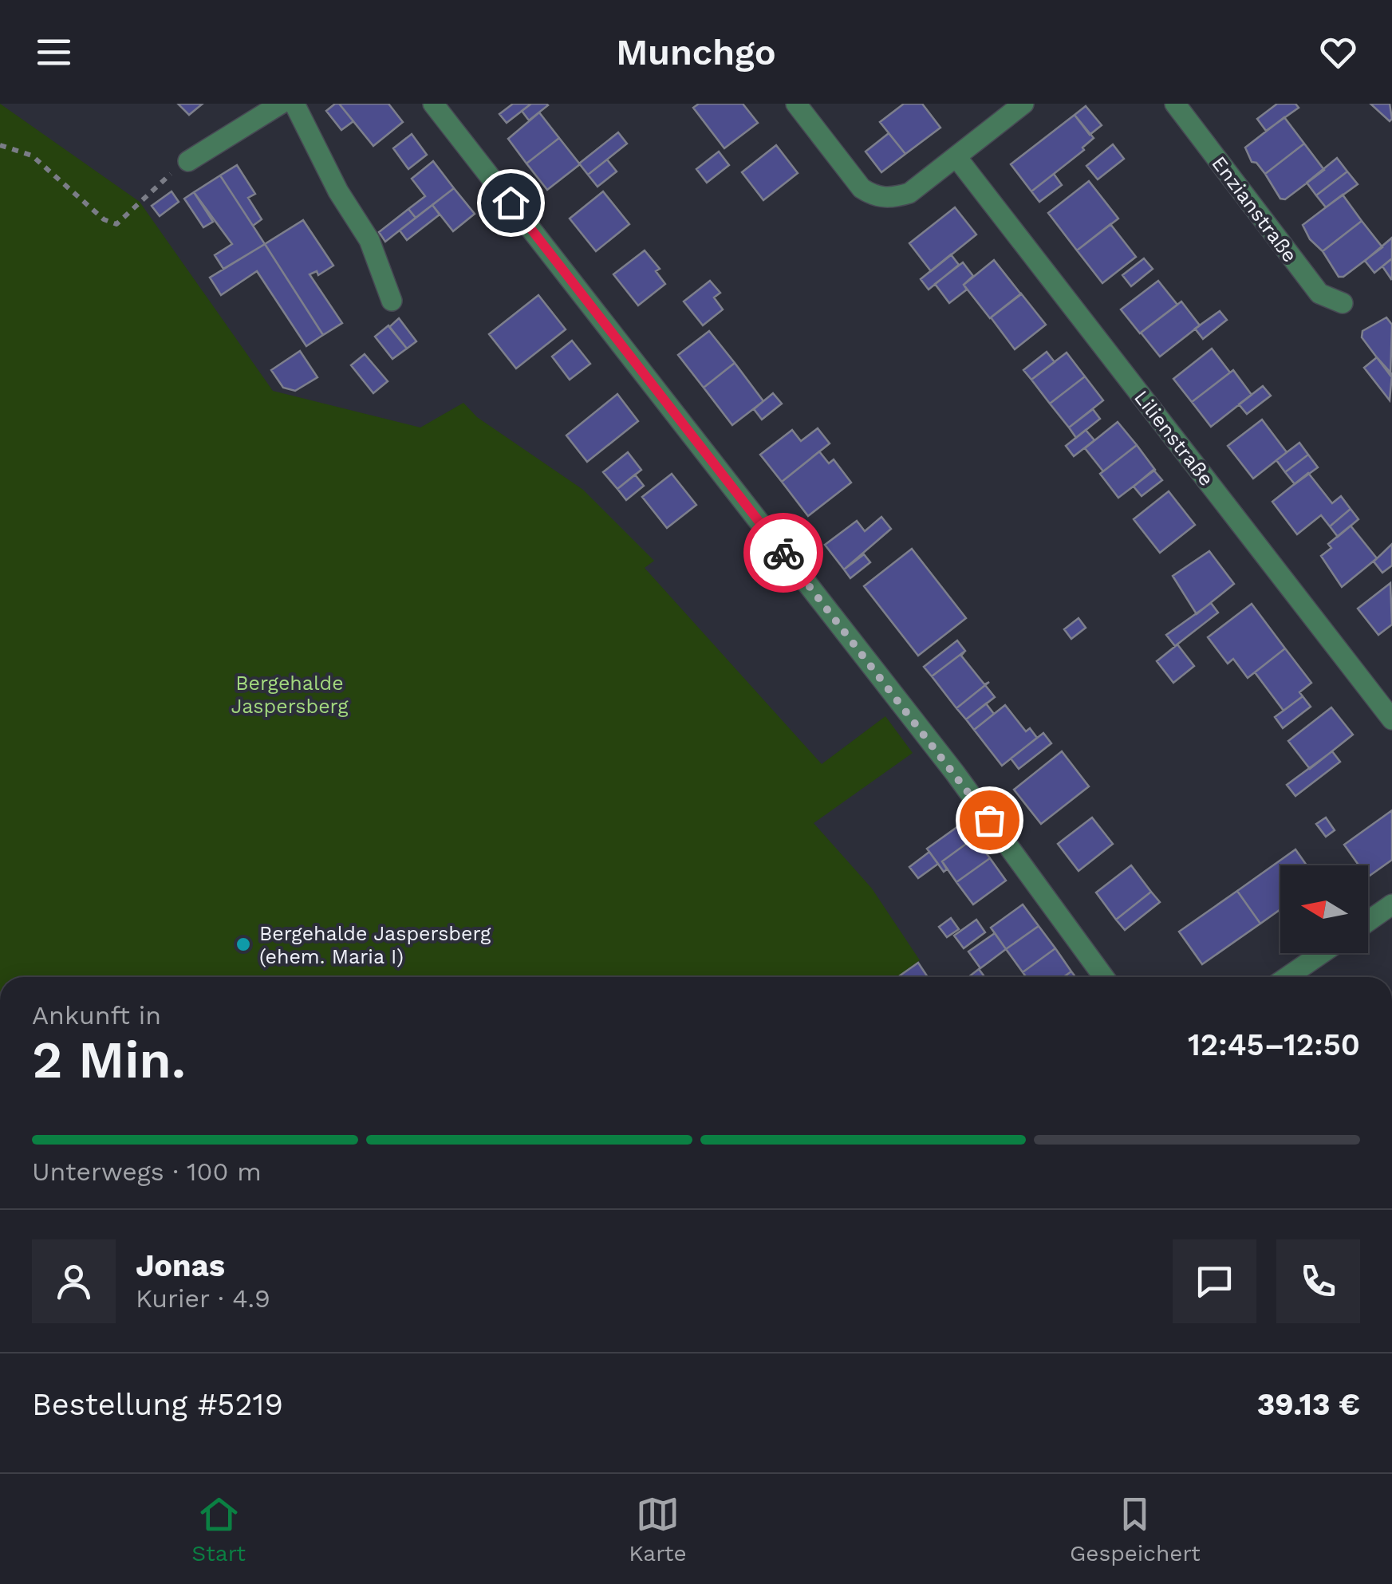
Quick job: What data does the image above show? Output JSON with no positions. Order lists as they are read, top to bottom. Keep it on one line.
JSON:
{"streets":{"street":["Enzianstraße","Lilienstraße"]},"parks":["Bergehalde Jaspersberg"],"places":["Bergehalde Jaspersberg (ehem. Maria I)"],"north":"left","page":{"header":"Munchgo","heading":["2 Min.","Ankunft in","12:45–12:50"],"panel":["Jonas","Kurier · 4.9","Bestellung #5219","39.13 €"],"bar":"Unterwegs · 100 m","tabs":["Start","Karte","Gespeichert"]}}
